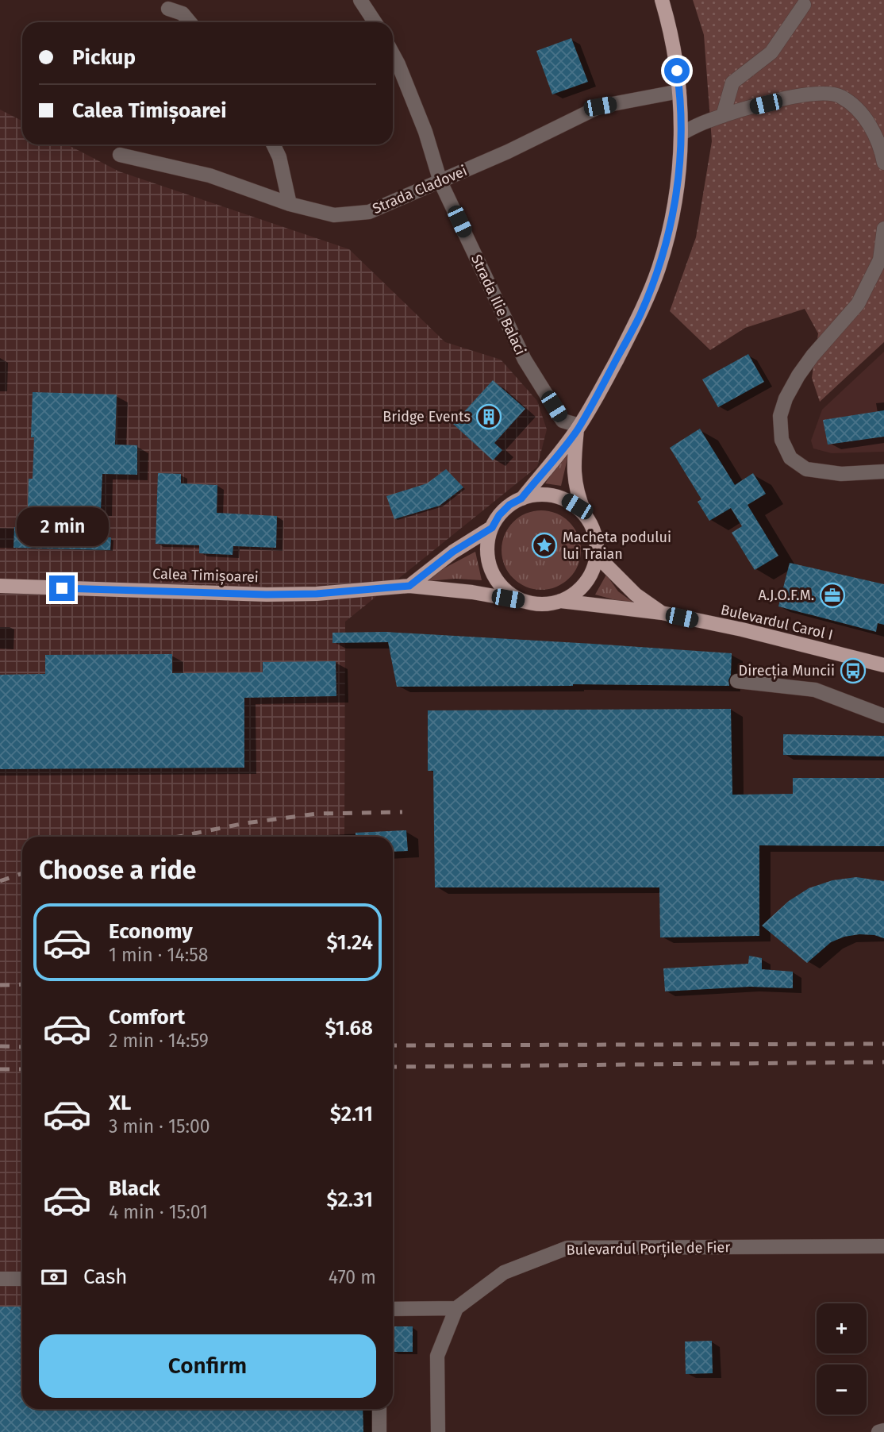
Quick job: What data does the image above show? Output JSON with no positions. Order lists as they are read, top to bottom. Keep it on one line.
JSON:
{"streets":{"main road":["Calea Timișoarei","Bulevardul Carol I"],"street":["Strada Cladovei","Strada Ilie Balaci","Bulevardul Porțile de Fier"]},"crossings":[["Strada Cladovei","Strada Ilie Balaci"],["Calea Timișoarei","Bulevardul Carol I"]],"places":{"building":["Bridge Events"],"place":["Macheta podului lui Traian"],"office":["A.J.O.F.M."],"bus stop":["Direcția Muncii"]},"page":{"banner":["Pickup","Calea Timișoarei"],"bubble":"2 min","heading":"Choose a ride","list":[{"name":"Economy","note":"1 min · 14:58","value":"$1.24"},{"name":"Comfort","note":"2 min · 14:59","value":"$1.68"},{"name":"XL","note":"3 min · 15:00","value":"$2.11"},{"name":"Black","note":"4 min · 15:01","value":"$2.31"}],"pay":["Cash","470 m"],"map_buttons":["+","−"],"buttons":"Confirm"}}
